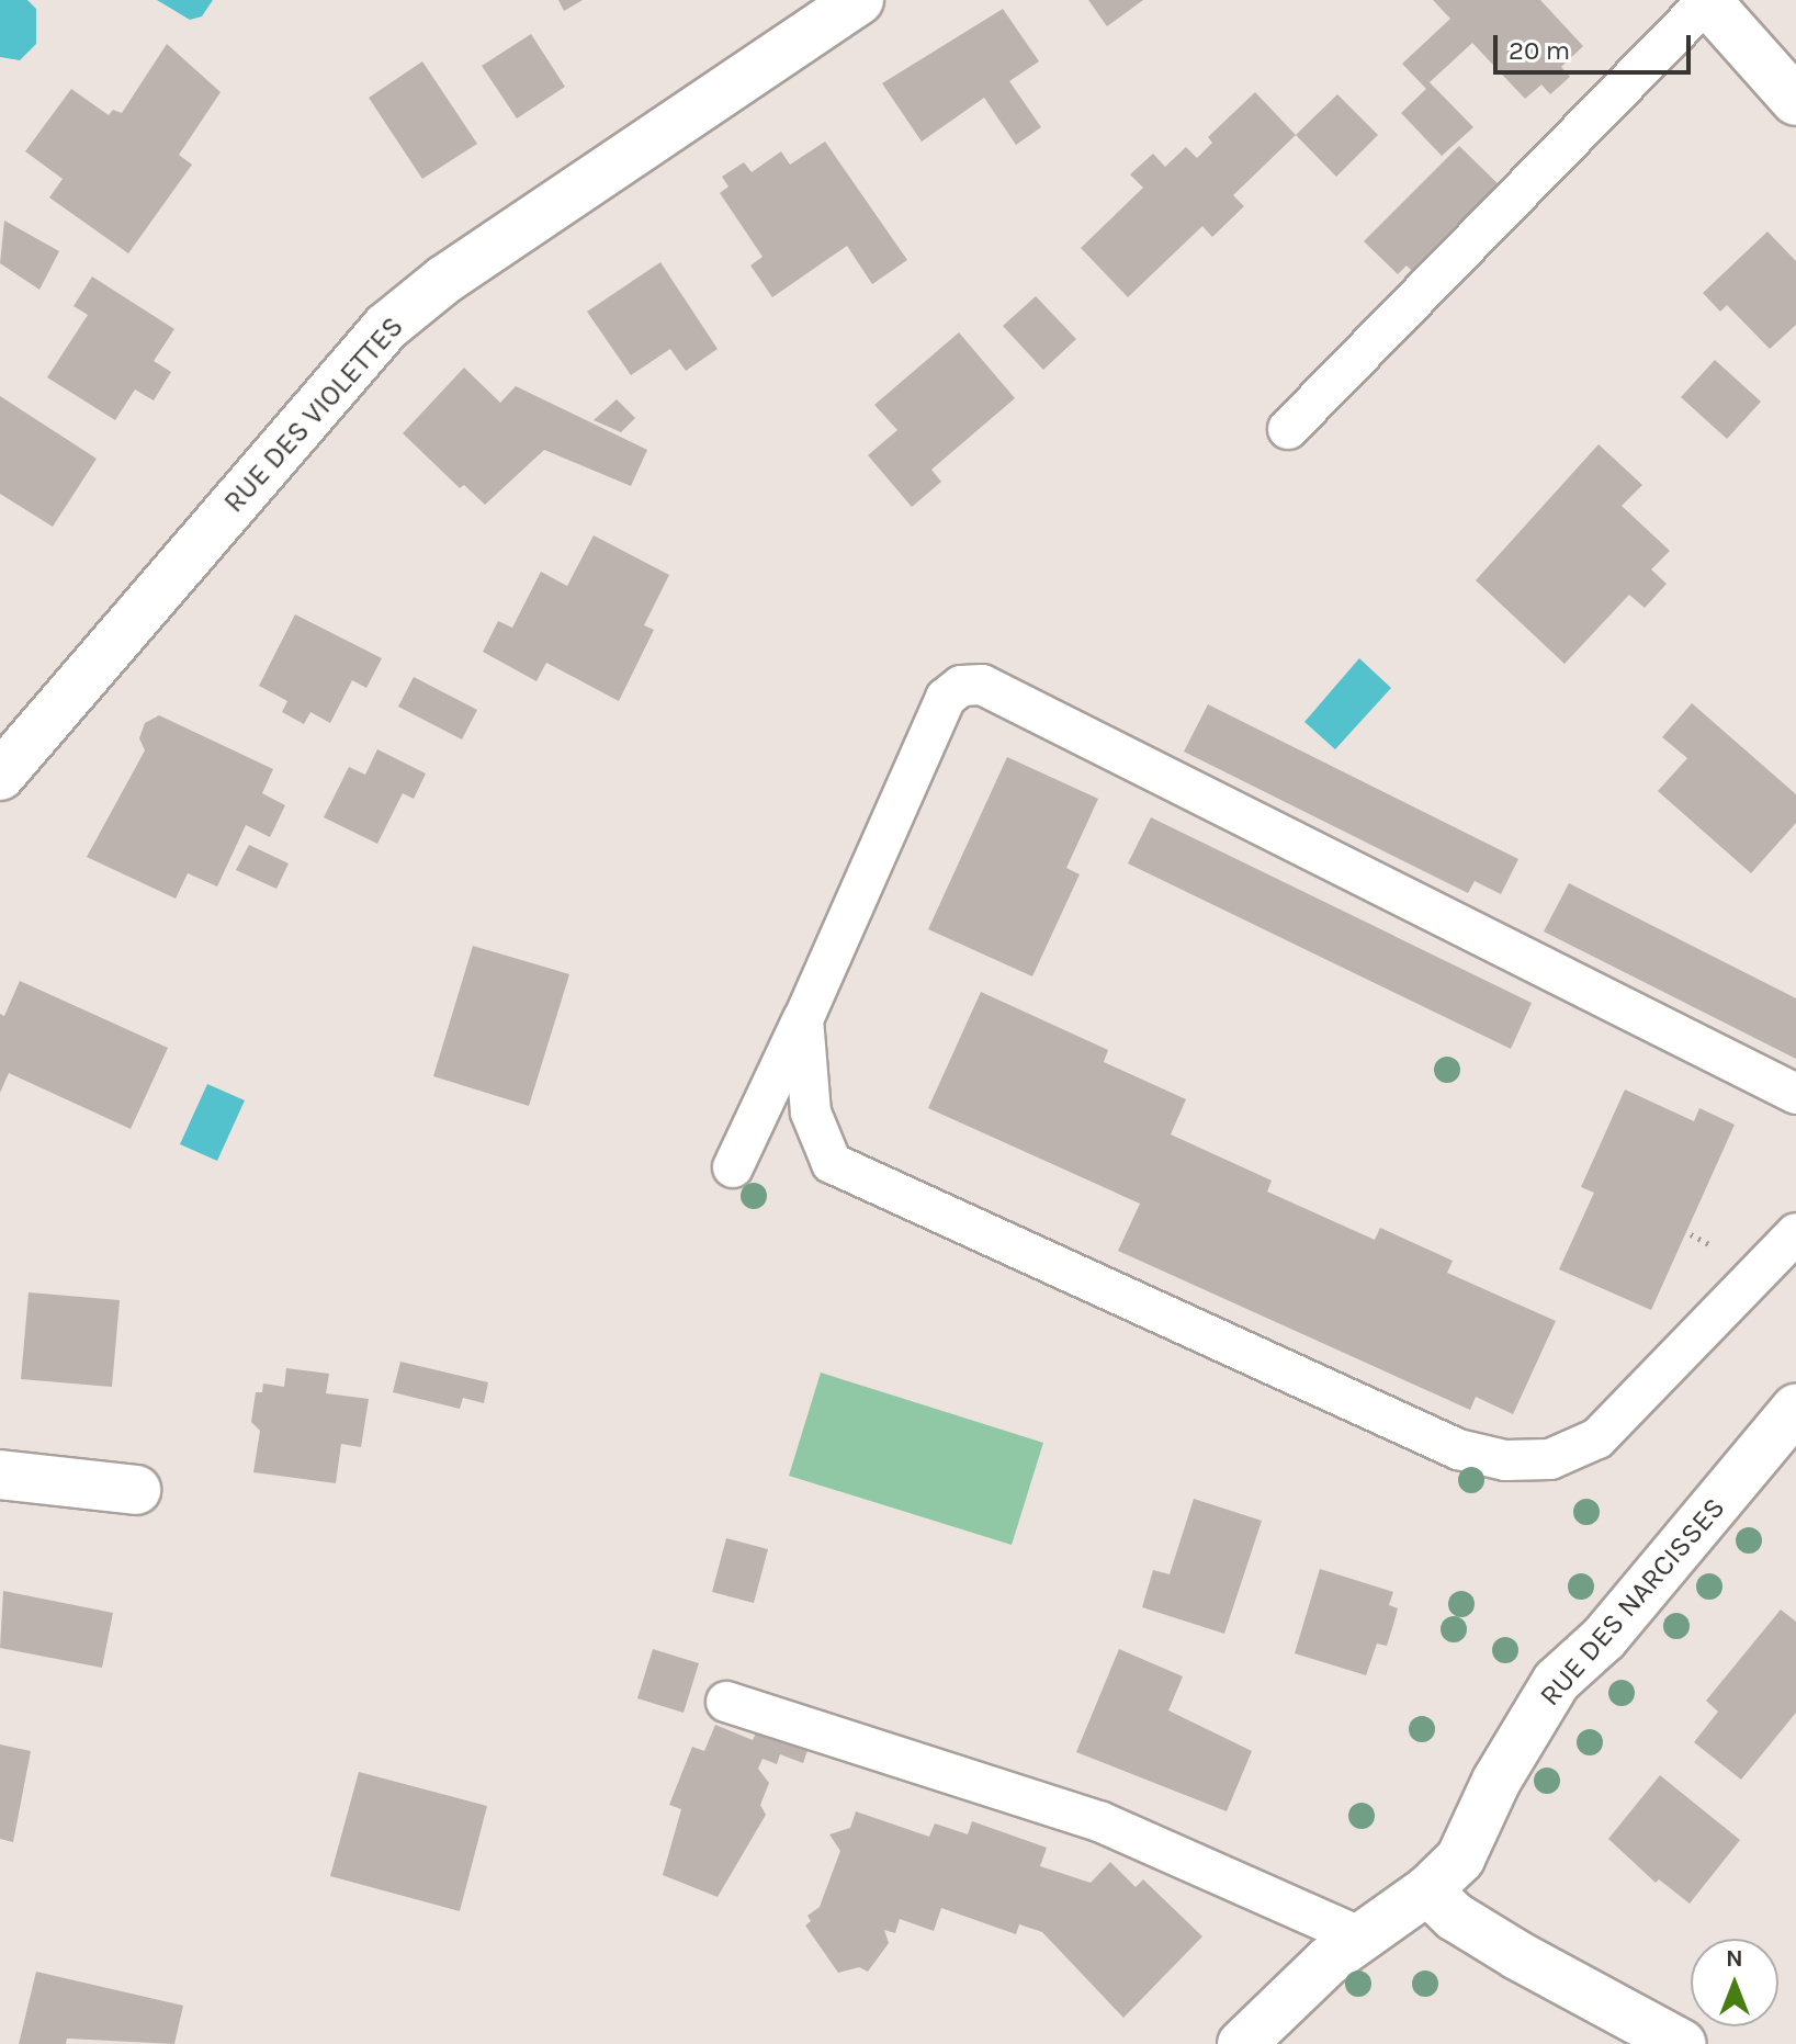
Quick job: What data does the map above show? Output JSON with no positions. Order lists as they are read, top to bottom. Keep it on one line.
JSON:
{"streets":{"street":["RUE DES VIOLETTES","RUE DES NARCISSES"]},"scale_bar":"20 m","north":"top"}
